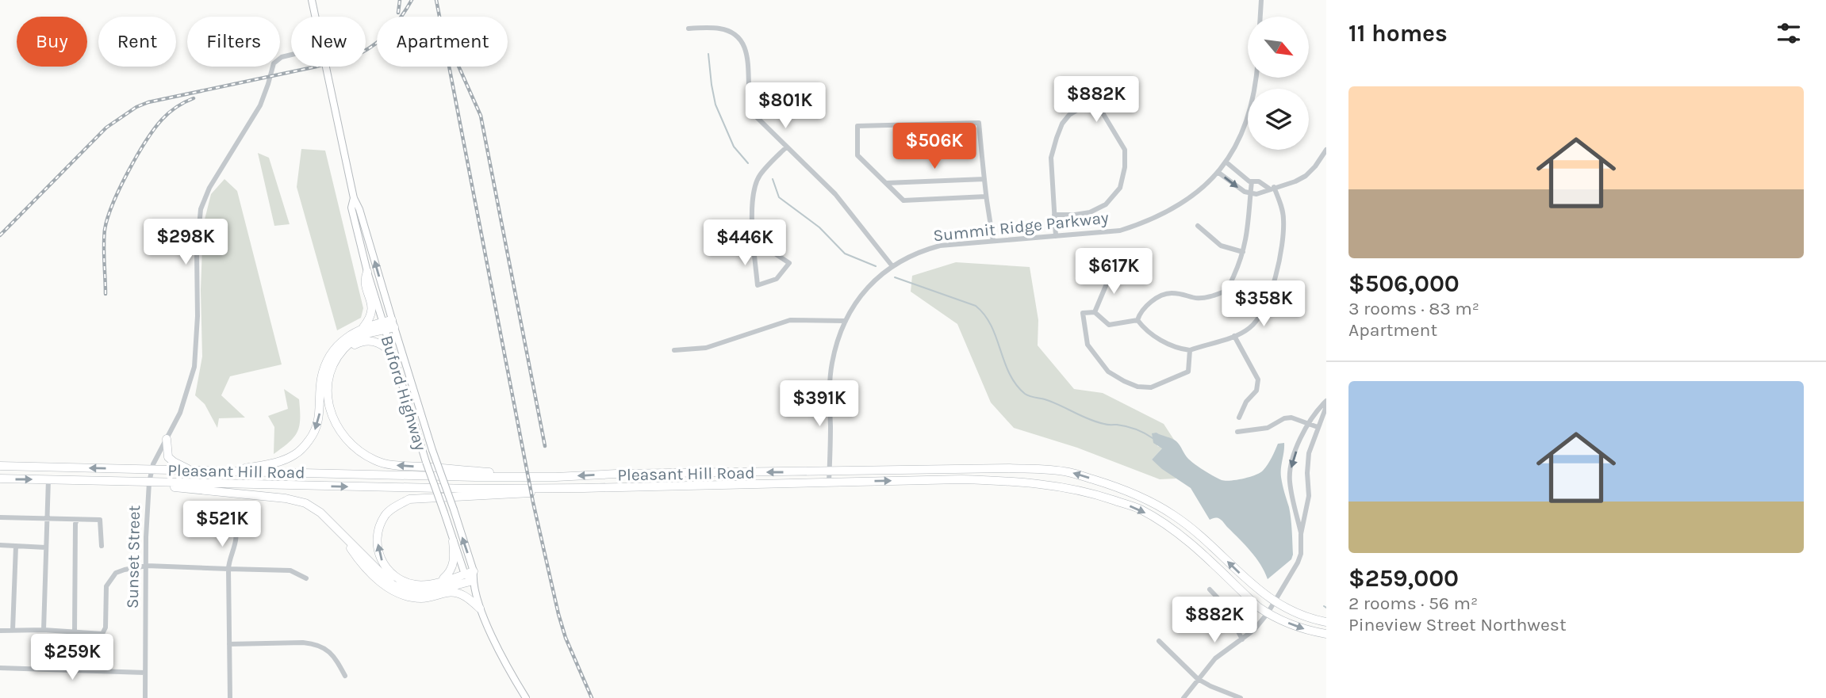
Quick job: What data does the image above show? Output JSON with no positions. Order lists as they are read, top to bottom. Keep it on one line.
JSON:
{"streets":{"highway":["Pleasant Hill Road"],"main road":["Buford Highway"],"street":["Summit Ridge Parkway","Sunset Street"]},"crossings":[["Summit Ridge Parkway","Pleasant Hill Road"],["Pleasant Hill Road","Sunset Street"]],"north":"bottom right","page":{"heading":"11 homes","chip":["Buy","Rent","Filters","New","Apartment"],"list":[{"name":"$506,000","note":"3 rooms · 83 m² · Apartment"},{"name":"$259,000","note":"2 rooms · 56 m² · Pineview Street Northwest"}],"price":["$882K","$801K","$506K","$298K","$446K","$617K","$358K","$391K","$521K","$882K","$259K"]}}
